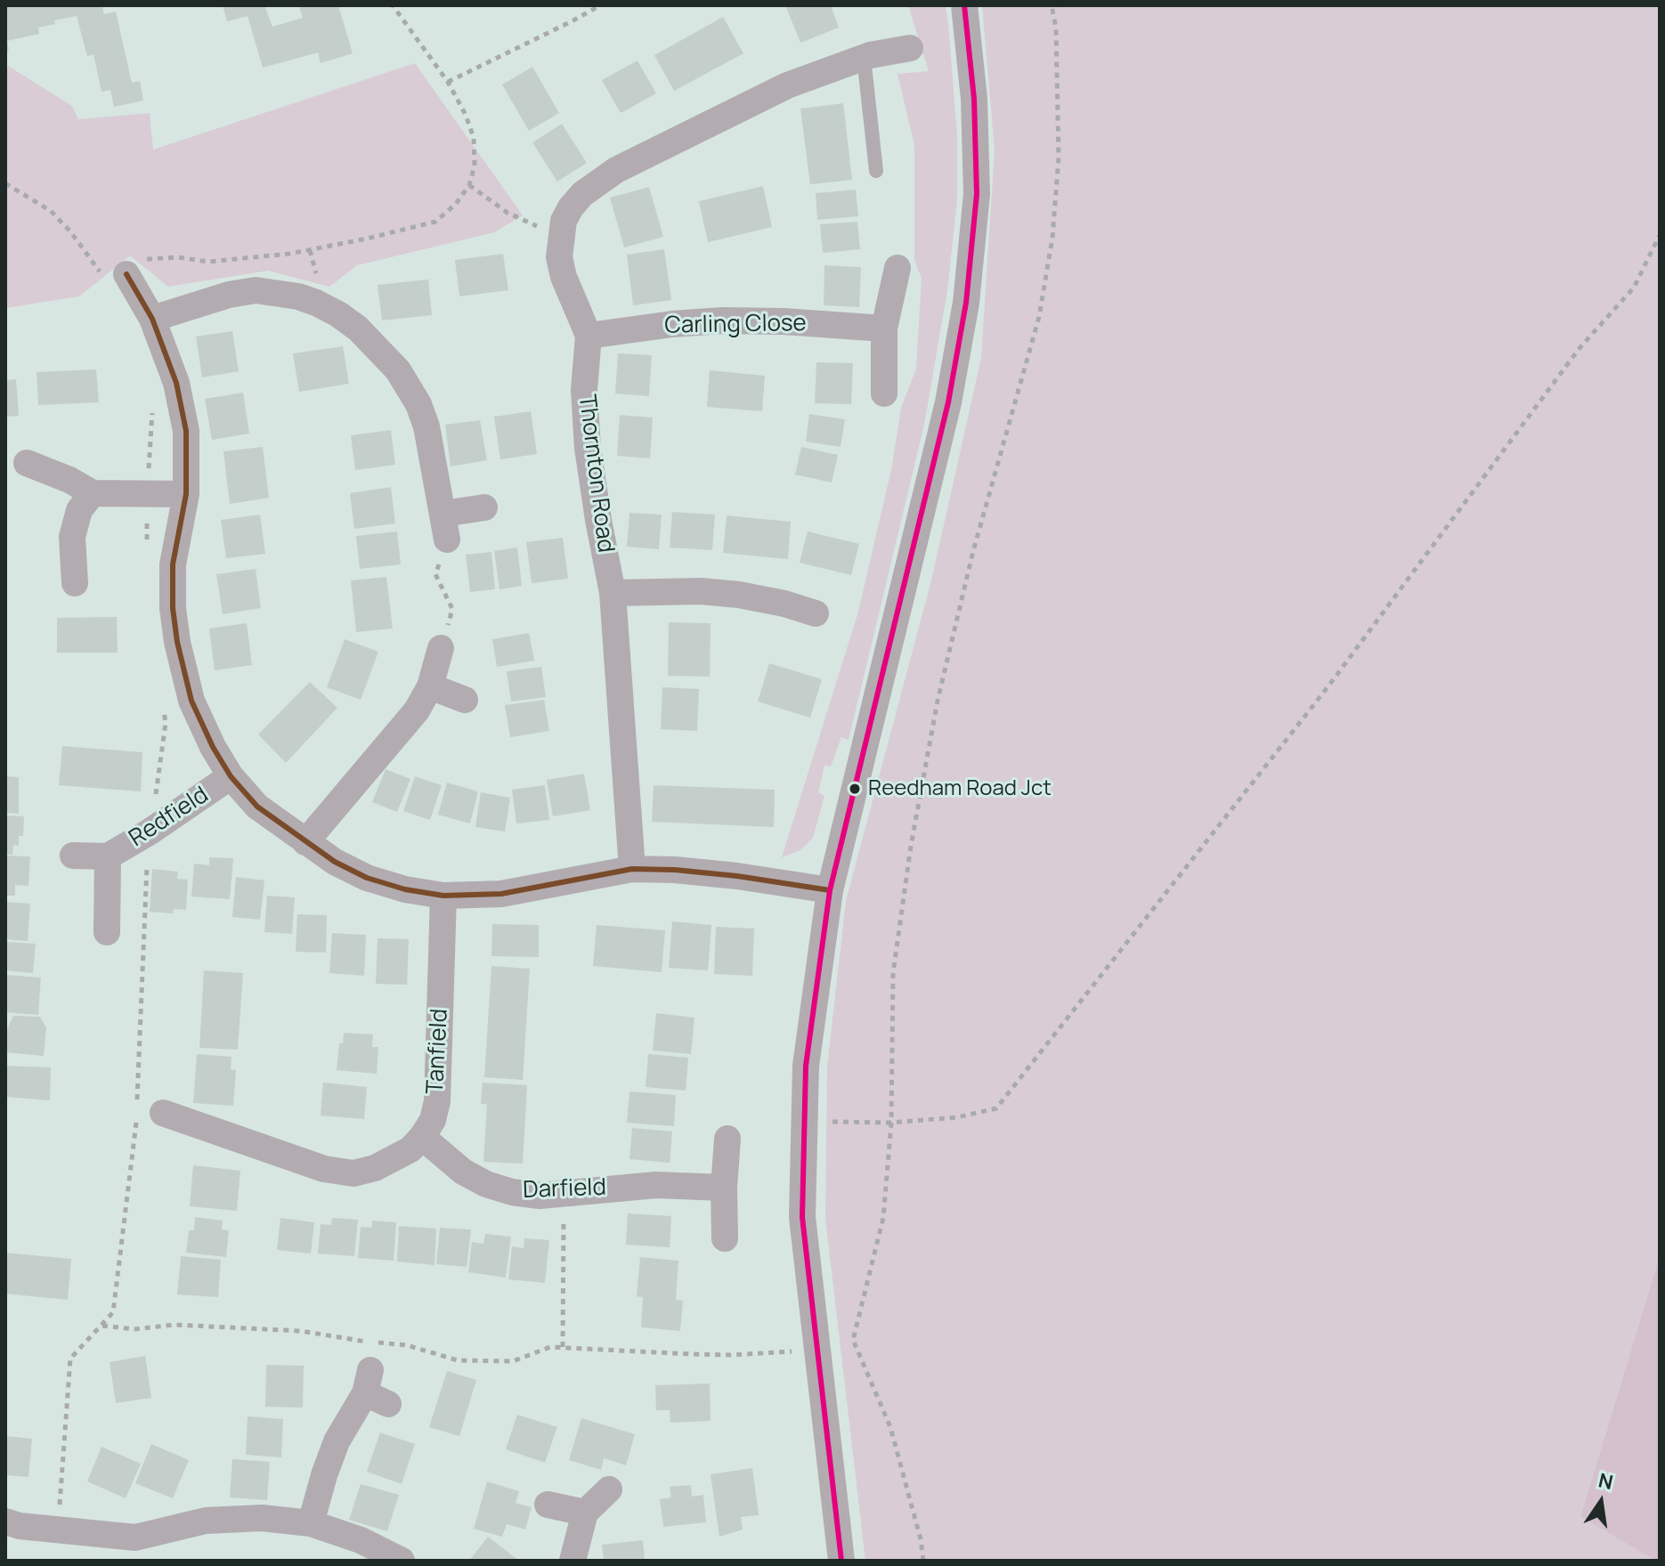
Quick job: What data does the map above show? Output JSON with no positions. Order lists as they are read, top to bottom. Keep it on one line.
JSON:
{"streets":{"street":["Carling Close","Thornton Road","Redfield","Tanfield","Darfield"]},"crossings":[["Carling Close","Thornton Road"],["Tanfield","Darfield"]],"places":["Reedham Road Jct"],"north":"top"}
